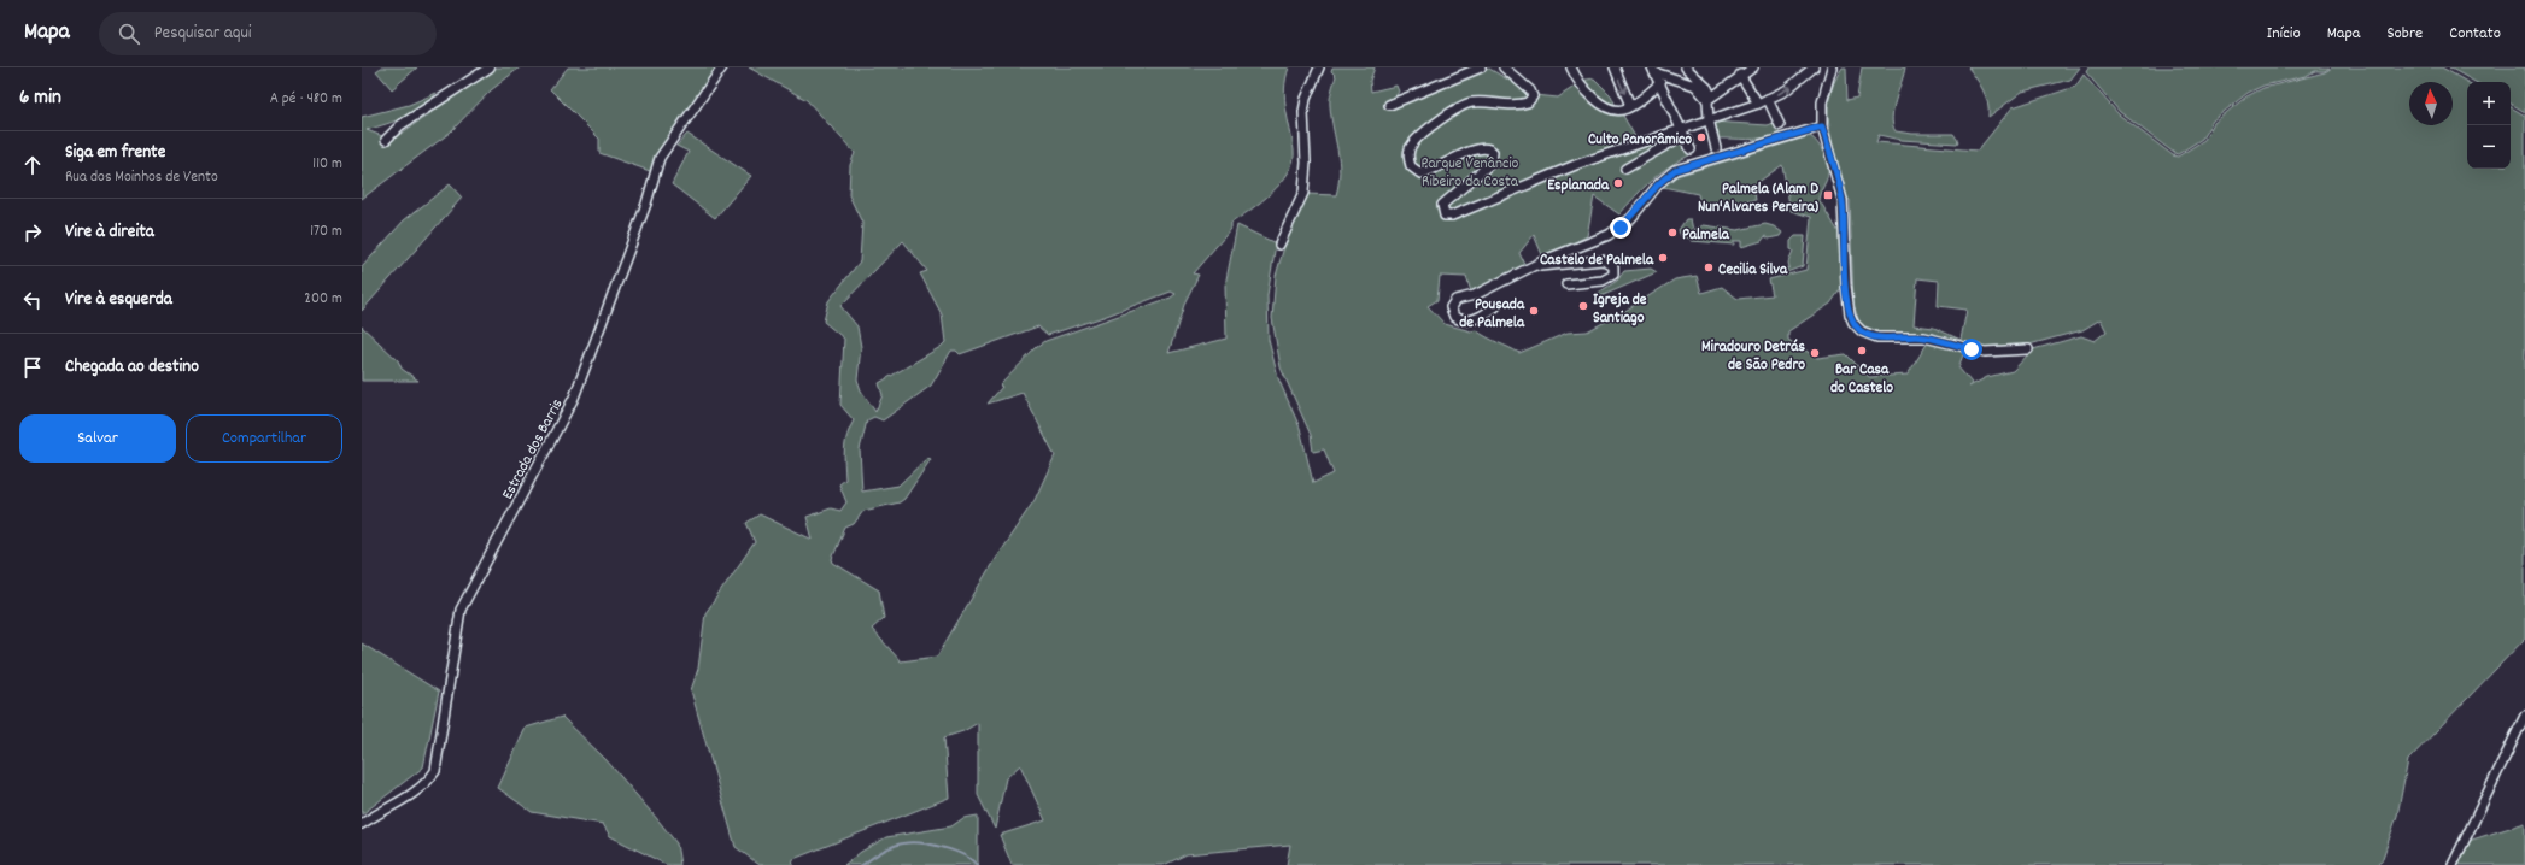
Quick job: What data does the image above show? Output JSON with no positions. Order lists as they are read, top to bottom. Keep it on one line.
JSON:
{"streets":{"street":["Estrada dos Barris"]},"parks":["Parque Venâncio Ribeiro da Costa"],"places":{"other":["Culto Panorâmico","Esplanada","Palmela","Castelo de Palmela","Cecilia Silva","Igreja de Santiago","Pousada de Palmela","Bar Casa do Castelo","Miradouro Detrás de São Pedro"],"transit":["Palmela (Alam D Nun'Alvares Pereira)"]},"north":"top","page":{"header":"Mapa","search":"Pesquisar aqui","nav":["Início","Mapa","Sobre","Contato"],"heading":["6 min","A pé · 480 m"],"map_buttons":["+","−"],"list":[["Siga em frente","Rua dos Moinhos de Vento","110 m"],["Vire à direita","170 m"],["Vire à esquerda","200 m"],"Chegada ao destino"],"buttons":["Salvar","Compartilhar"]}}
